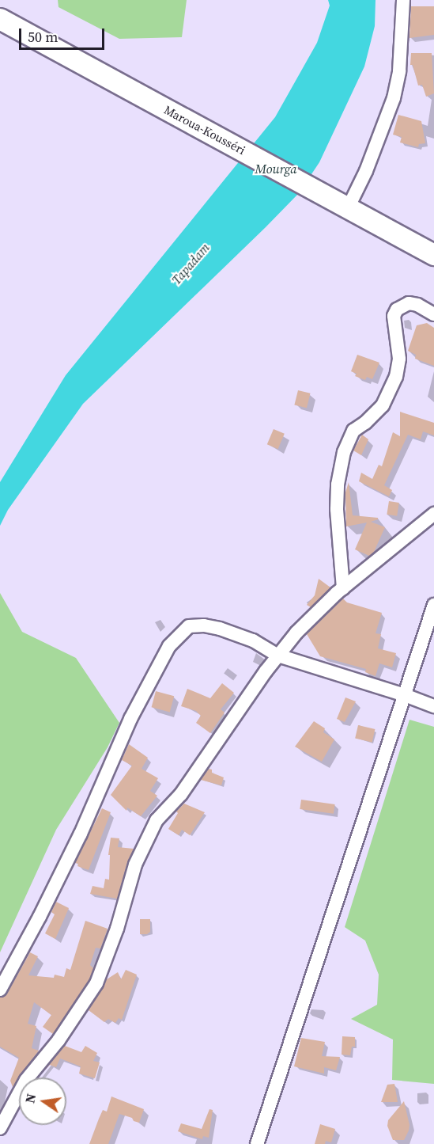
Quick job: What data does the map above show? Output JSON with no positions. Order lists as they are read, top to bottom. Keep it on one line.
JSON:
{"streets":{"highway":["Maroua-Kousséri"]},"water":["Mourga","Tapadam"],"scale_bar":"50 m","north":"left"}
